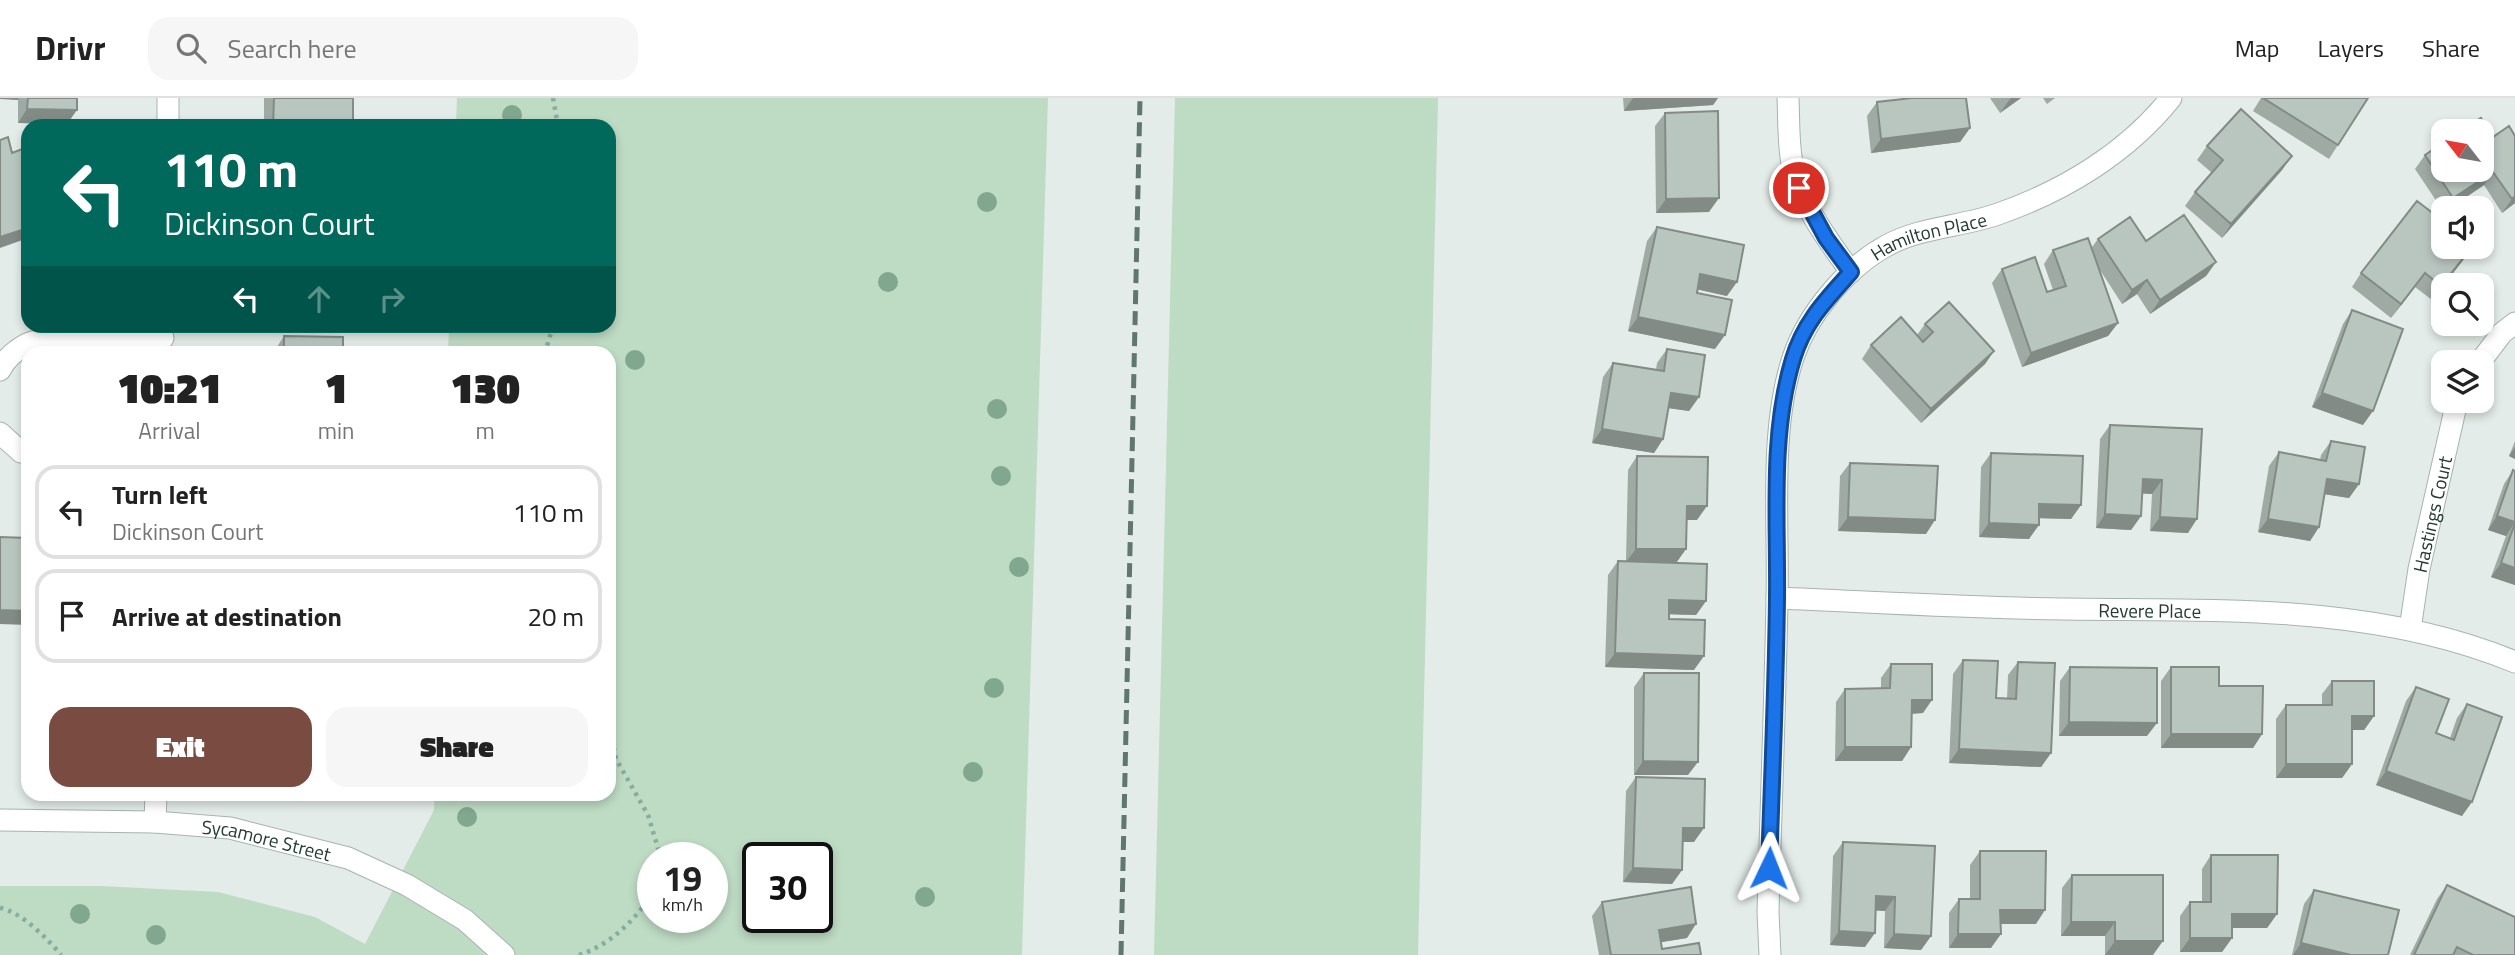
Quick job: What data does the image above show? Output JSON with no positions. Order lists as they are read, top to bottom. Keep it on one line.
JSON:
{"streets":{"street":["Hamilton Place","Hastings Court","Revere Place","Sycamore Street"]},"crossings":[["Hamilton Place","Revere Place"],["Hastings Court","Revere Place"]],"north":"top left","page":{"header":"Drivr","search":"Search here","nav":["Map","Layers","Share"],"turn":["110 m","Dickinson Court"],"eta":["10:21","Arrival","1","min","130","m"],"list":[{"name":"Turn left","note":"Dickinson Court","value":"110 m"},{"name":"Arrive at destination","value":"20 m"}],"buttons":["Exit","Share"],"speed":"19 km/h","limit":"30"}}
